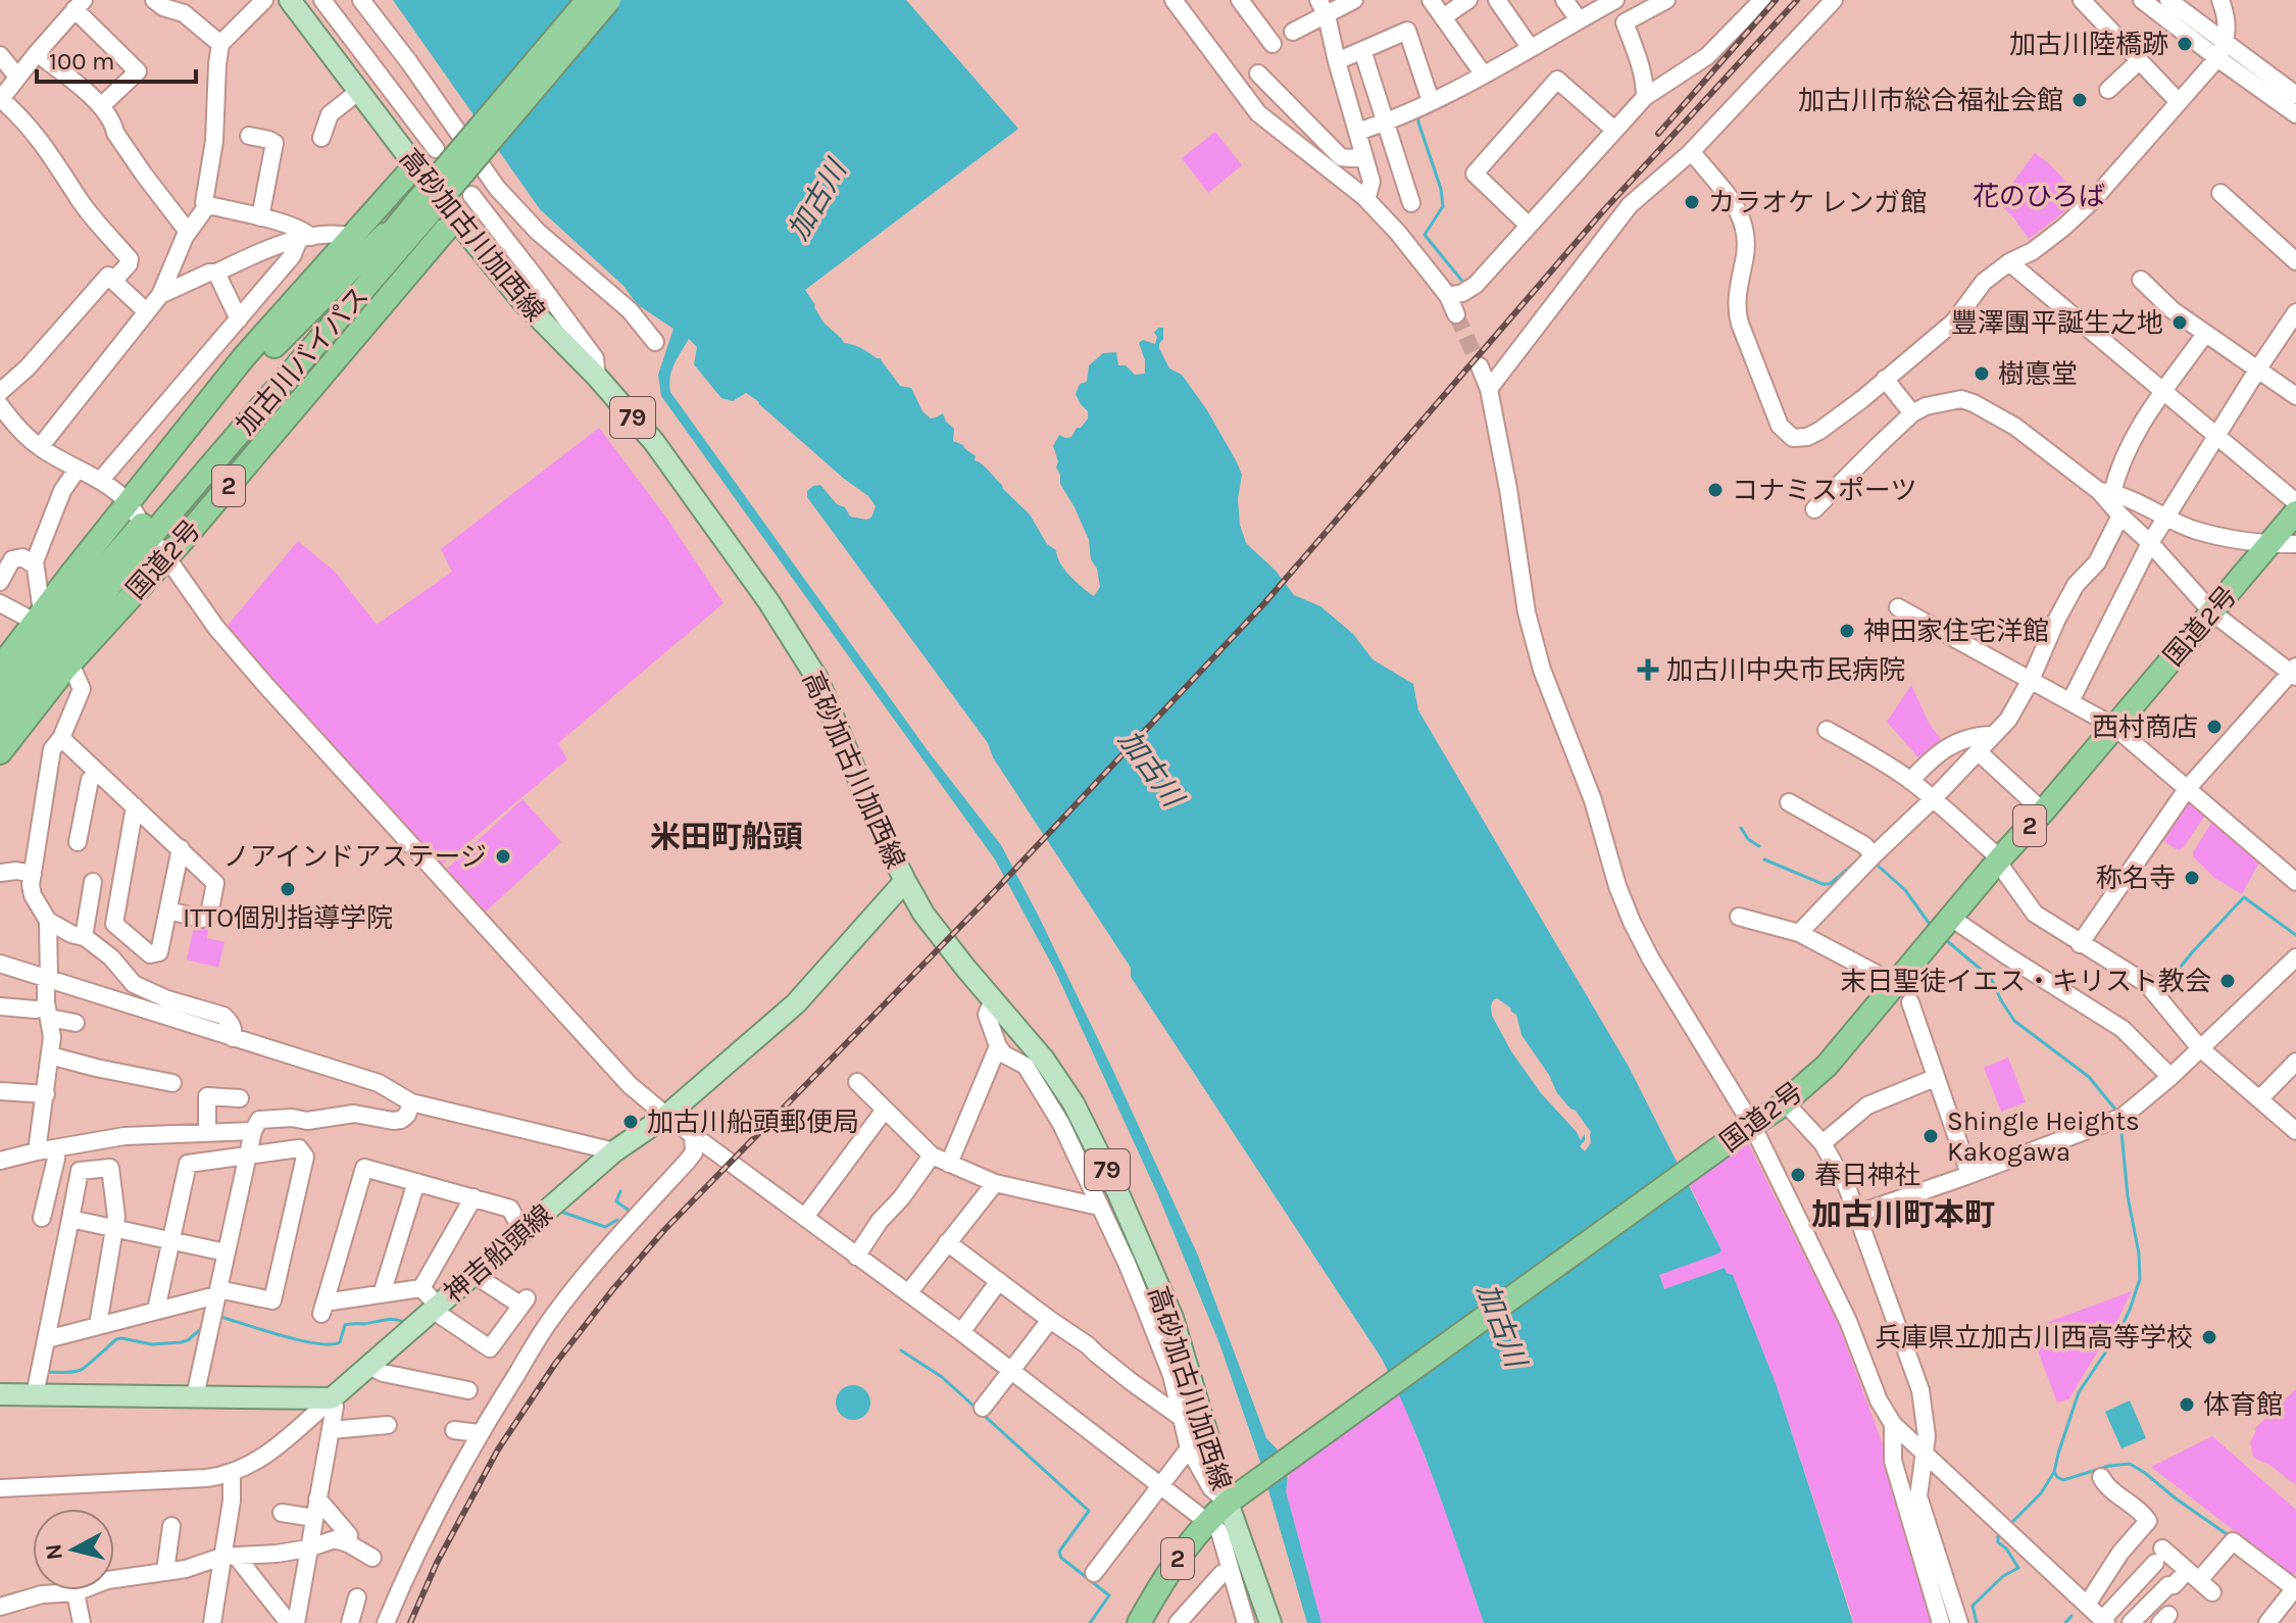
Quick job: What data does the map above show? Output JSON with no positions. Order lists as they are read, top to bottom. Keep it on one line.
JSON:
{"streets":{"highway":["加古川バイパス","2","国道2号"],"main road":["高砂加古川加西線","79","神吉船頭線"]},"crossings":[["高砂加古川加西線","国道2号"],["高砂加古川加西線","神吉船頭線"]],"districts":["米田町船頭","加古川町本町"],"water":["加古川"],"parks":["花のひろば"],"places":{"other":["加古川陸橋跡","加古川市総合福祉会館","カラオケ レンガ館","豐澤團平誕生之地","樹悳堂","コナミスポーツ","神田家住宅洋館","西村商店","ノアインドアステージ","称名寺","ITTO個別指導学院","末日聖徒イエス・キリスト教会","加古川船頭郵便局","Shingle Heights Kakogawa","春日神社","兵庫県立加古川西高等学校","体育館"],"health":["加古川中央市民病院"]},"scale_bar":"100 m","north":"left"}
